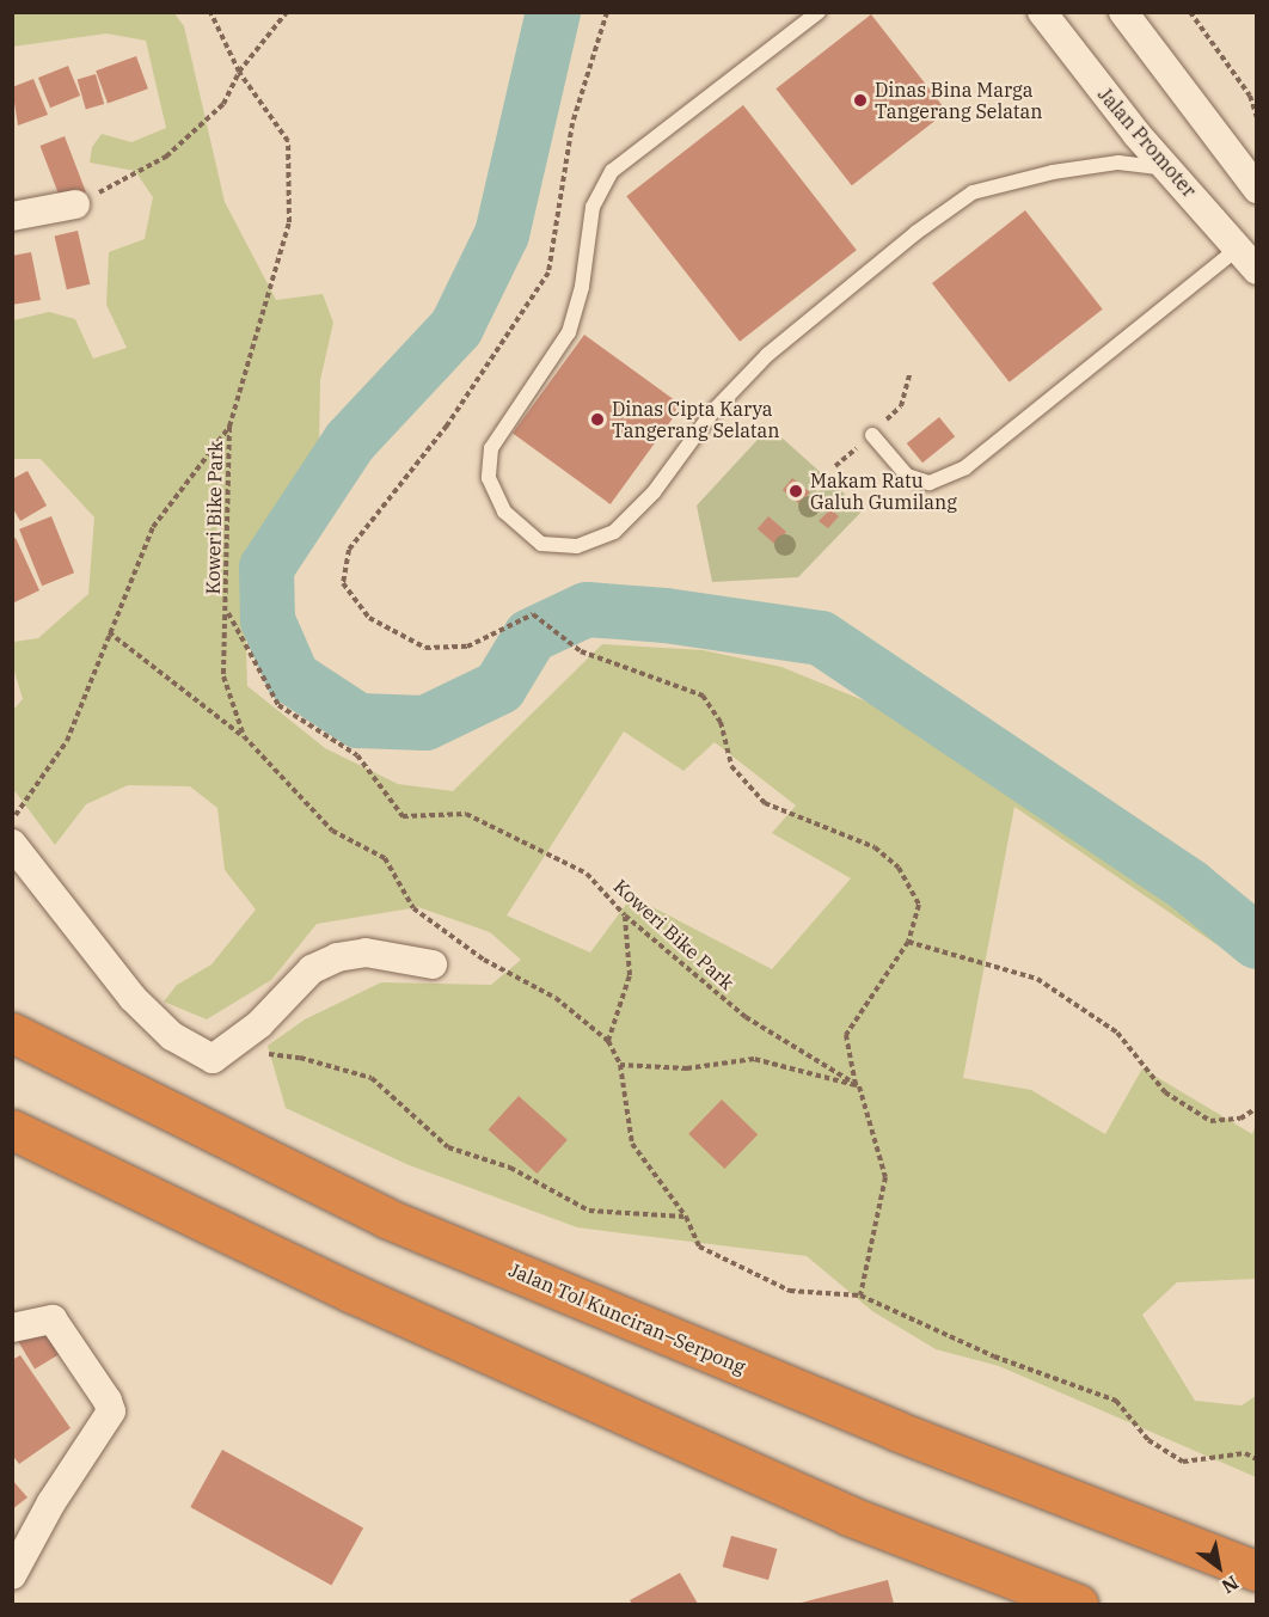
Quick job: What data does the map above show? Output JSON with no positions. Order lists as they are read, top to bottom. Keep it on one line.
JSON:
{"streets":{"highway":["Jalan Tol Kunciran–Serpong"],"street":["Jalan Promoter"],"path":["Koweri Bike Park"]},"places":["Dinas Bina Marga Tangerang Selatan","Dinas Cipta Karya Tangerang Selatan","Makam Ratu Galuh Gumilang"],"north":"bottom right"}
